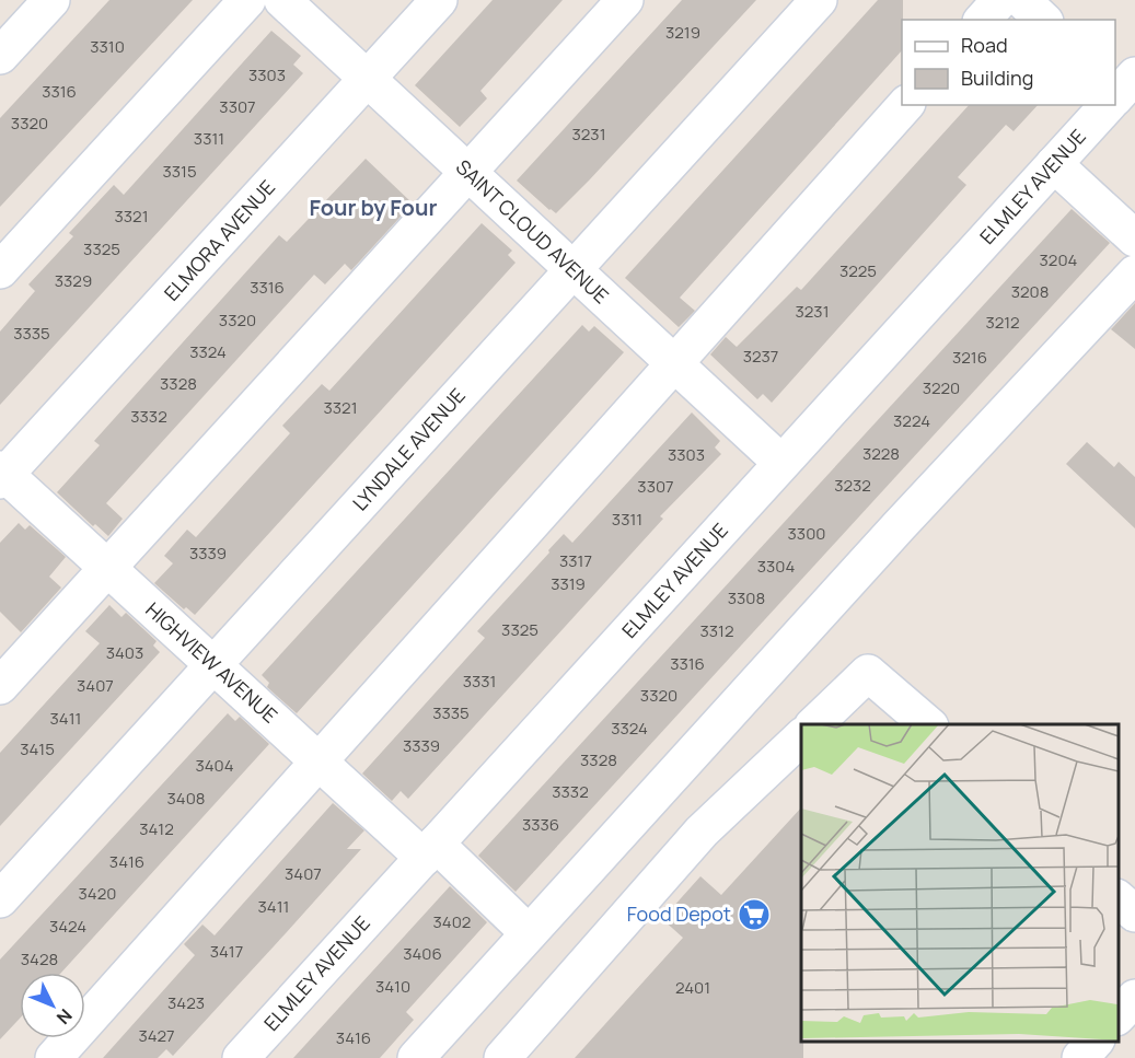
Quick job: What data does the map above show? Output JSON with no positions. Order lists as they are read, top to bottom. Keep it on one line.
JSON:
{"streets":{"street":["ELMLEY AVENUE","SAINT CLOUD AVENUE","ELMORA AVENUE","LYNDALE AVENUE","HIGHVIEW AVENUE"]},"crossings":[["ELMLEY AVENUE","SAINT CLOUD AVENUE"],["ELMLEY AVENUE","HIGHVIEW AVENUE"],["SAINT CLOUD AVENUE","ELMORA AVENUE"],["SAINT CLOUD AVENUE","LYNDALE AVENUE"],["ELMORA AVENUE","HIGHVIEW AVENUE"],["LYNDALE AVENUE","HIGHVIEW AVENUE"]],"districts":["Four by Four"],"places":{"supermarket":["Food Depot"]},"house_numbers":["3219","3310","3303","3316","3307","3320","3231","3311","3315","3321","3325","3204","3225","3329","3316","3208","3231","3320","3212","3335","3324","3237","3216","3328","3220","3321","3332","3224","3228","3303","3232","3307","3311","3300","3339","3317","3304","3319","3308","3325","3312","3403","3316","3331","3407","3320","3335","3411","3324","3339","3415","3328","3404","3332","3408","3336","3412","3416","3407","3420","3411","3402","3424","3417","3406","3428","3410","2401","3423","3427","3416"],"legend":["Road","Building"],"north":"bottom right"}
